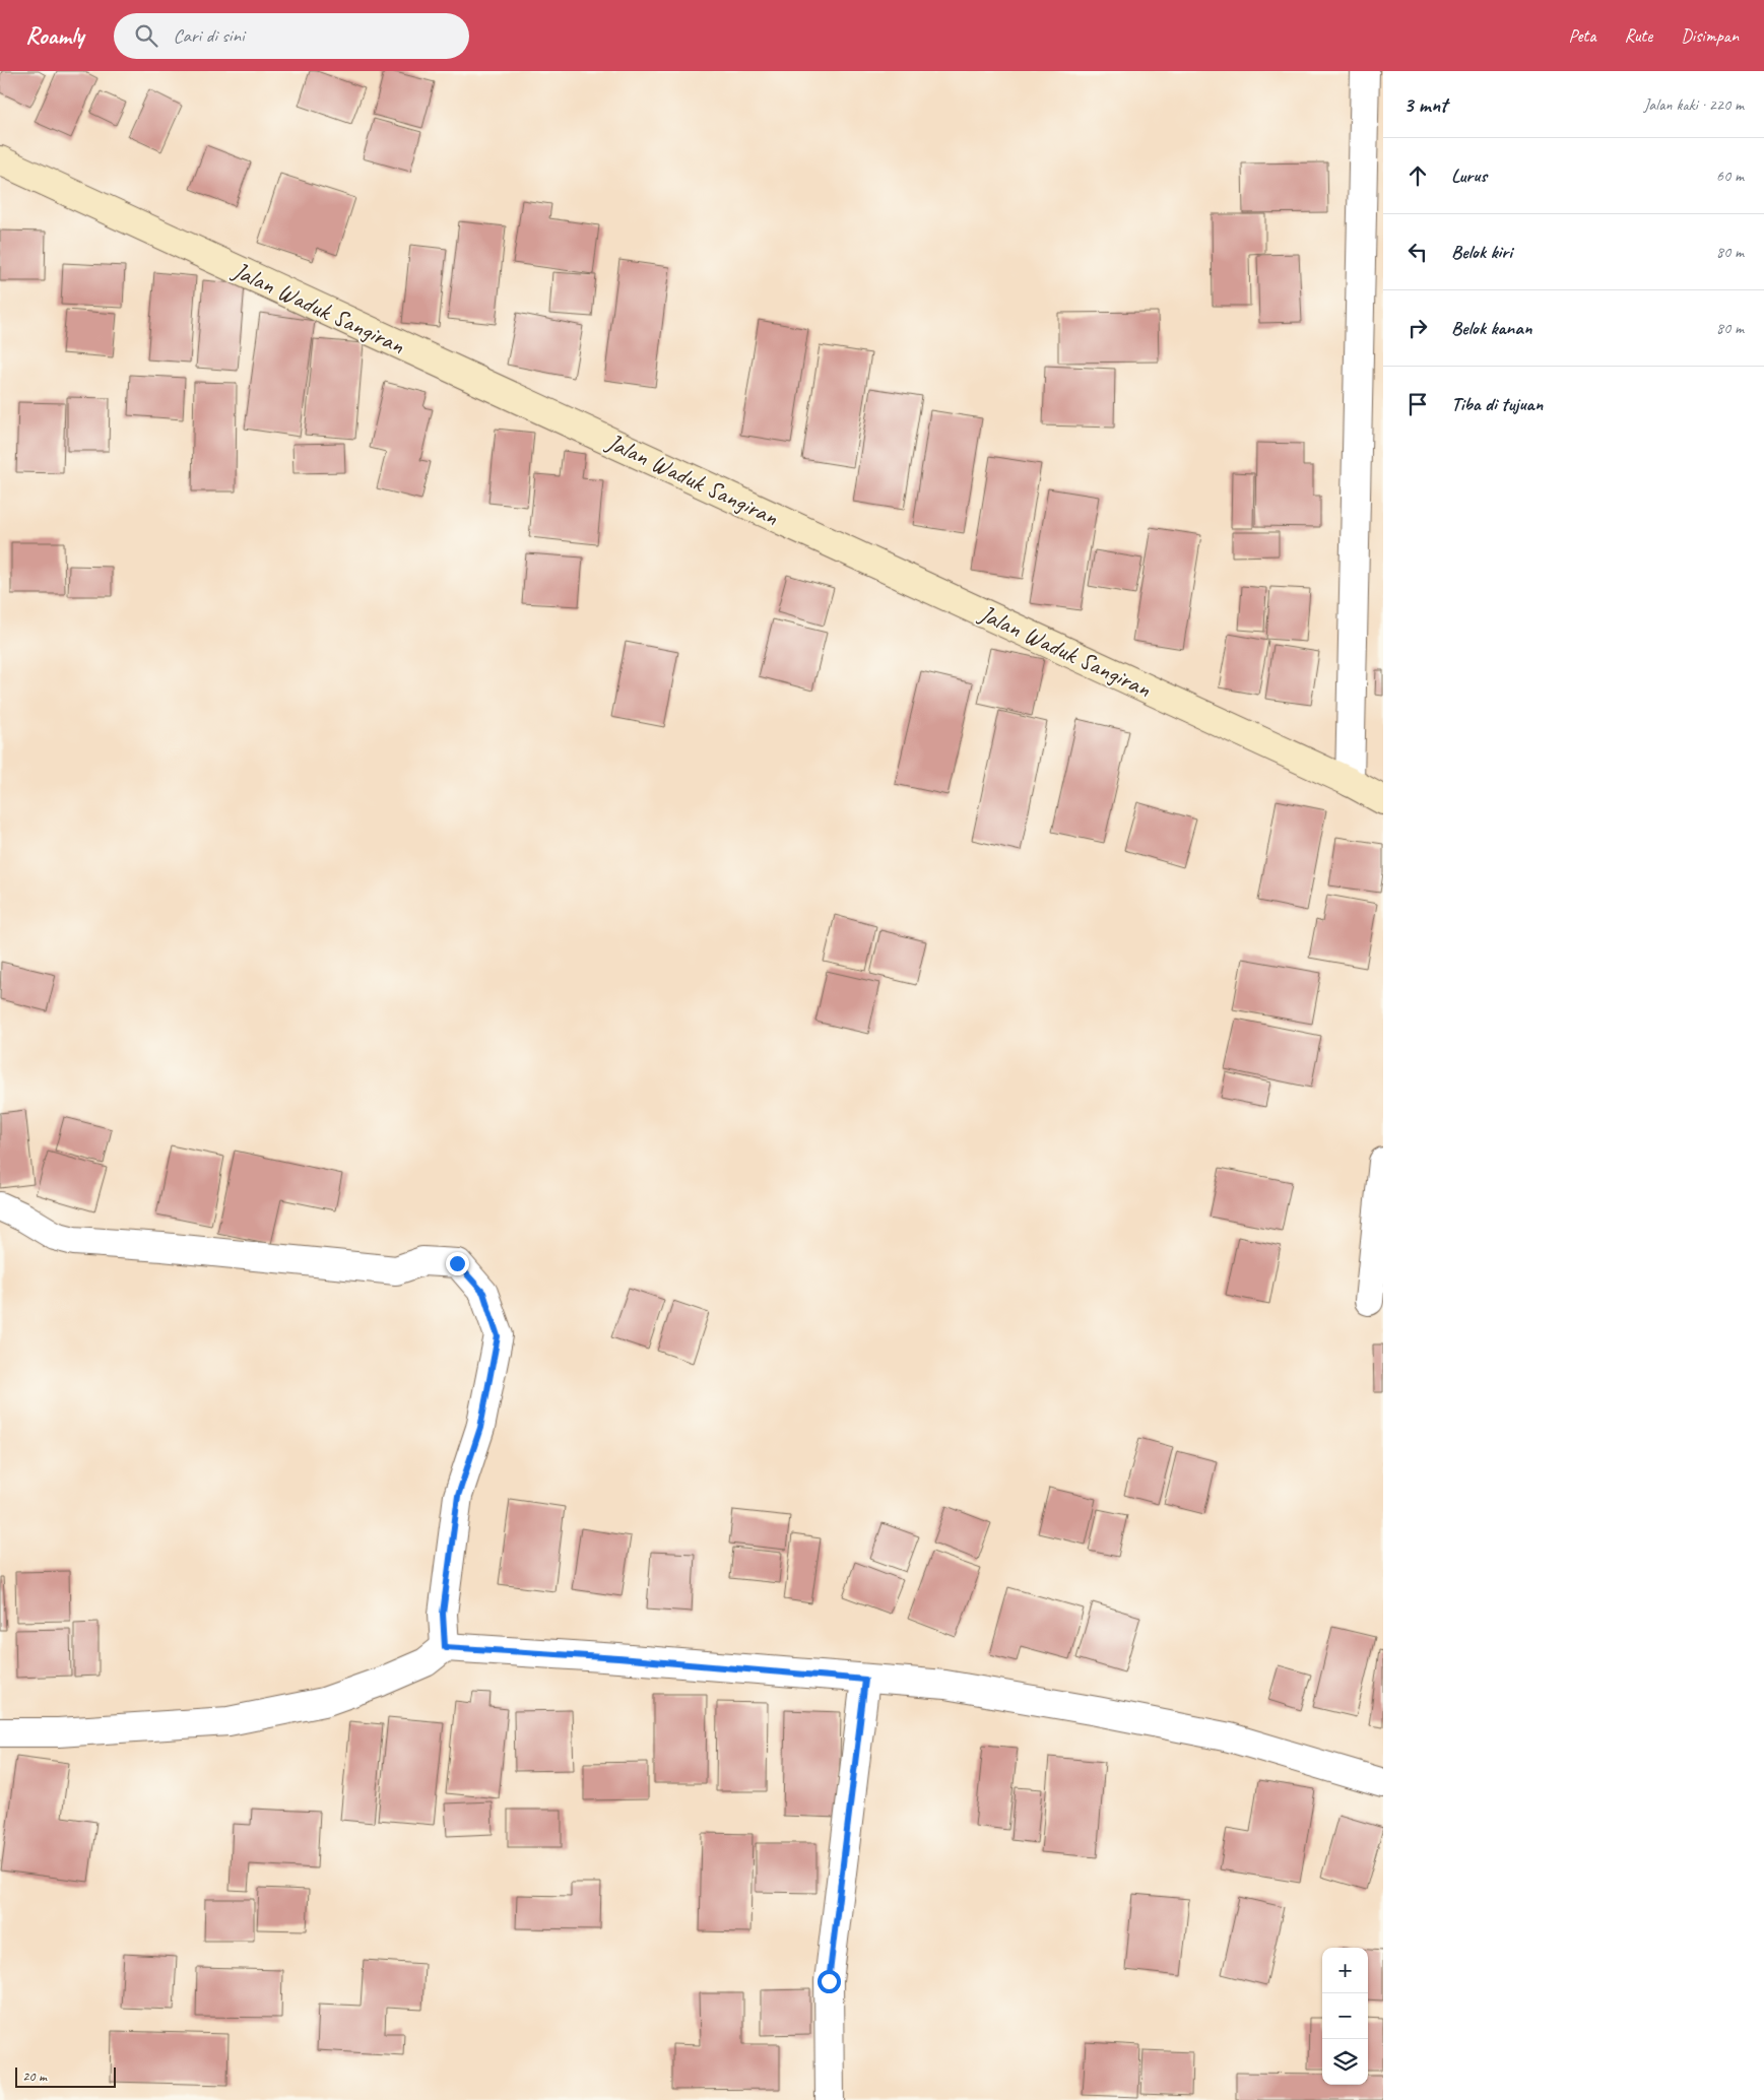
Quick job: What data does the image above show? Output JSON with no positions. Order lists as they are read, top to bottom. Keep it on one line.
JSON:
{"streets":{"street":["Jalan Waduk Sangiran"]},"scale_bar":"20 m","page":{"header":"Roamly","search":"Cari di sini","nav":["Peta","Rute","Disimpan"],"heading":["3 mnt","Jalan kaki · 220 m"],"list":[["Lurus","60 m"],["Belok kiri","80 m"],["Belok kanan","80 m"],"Tiba di tujuan"],"map_buttons":["+","−"],"scale":"20 m"}}
